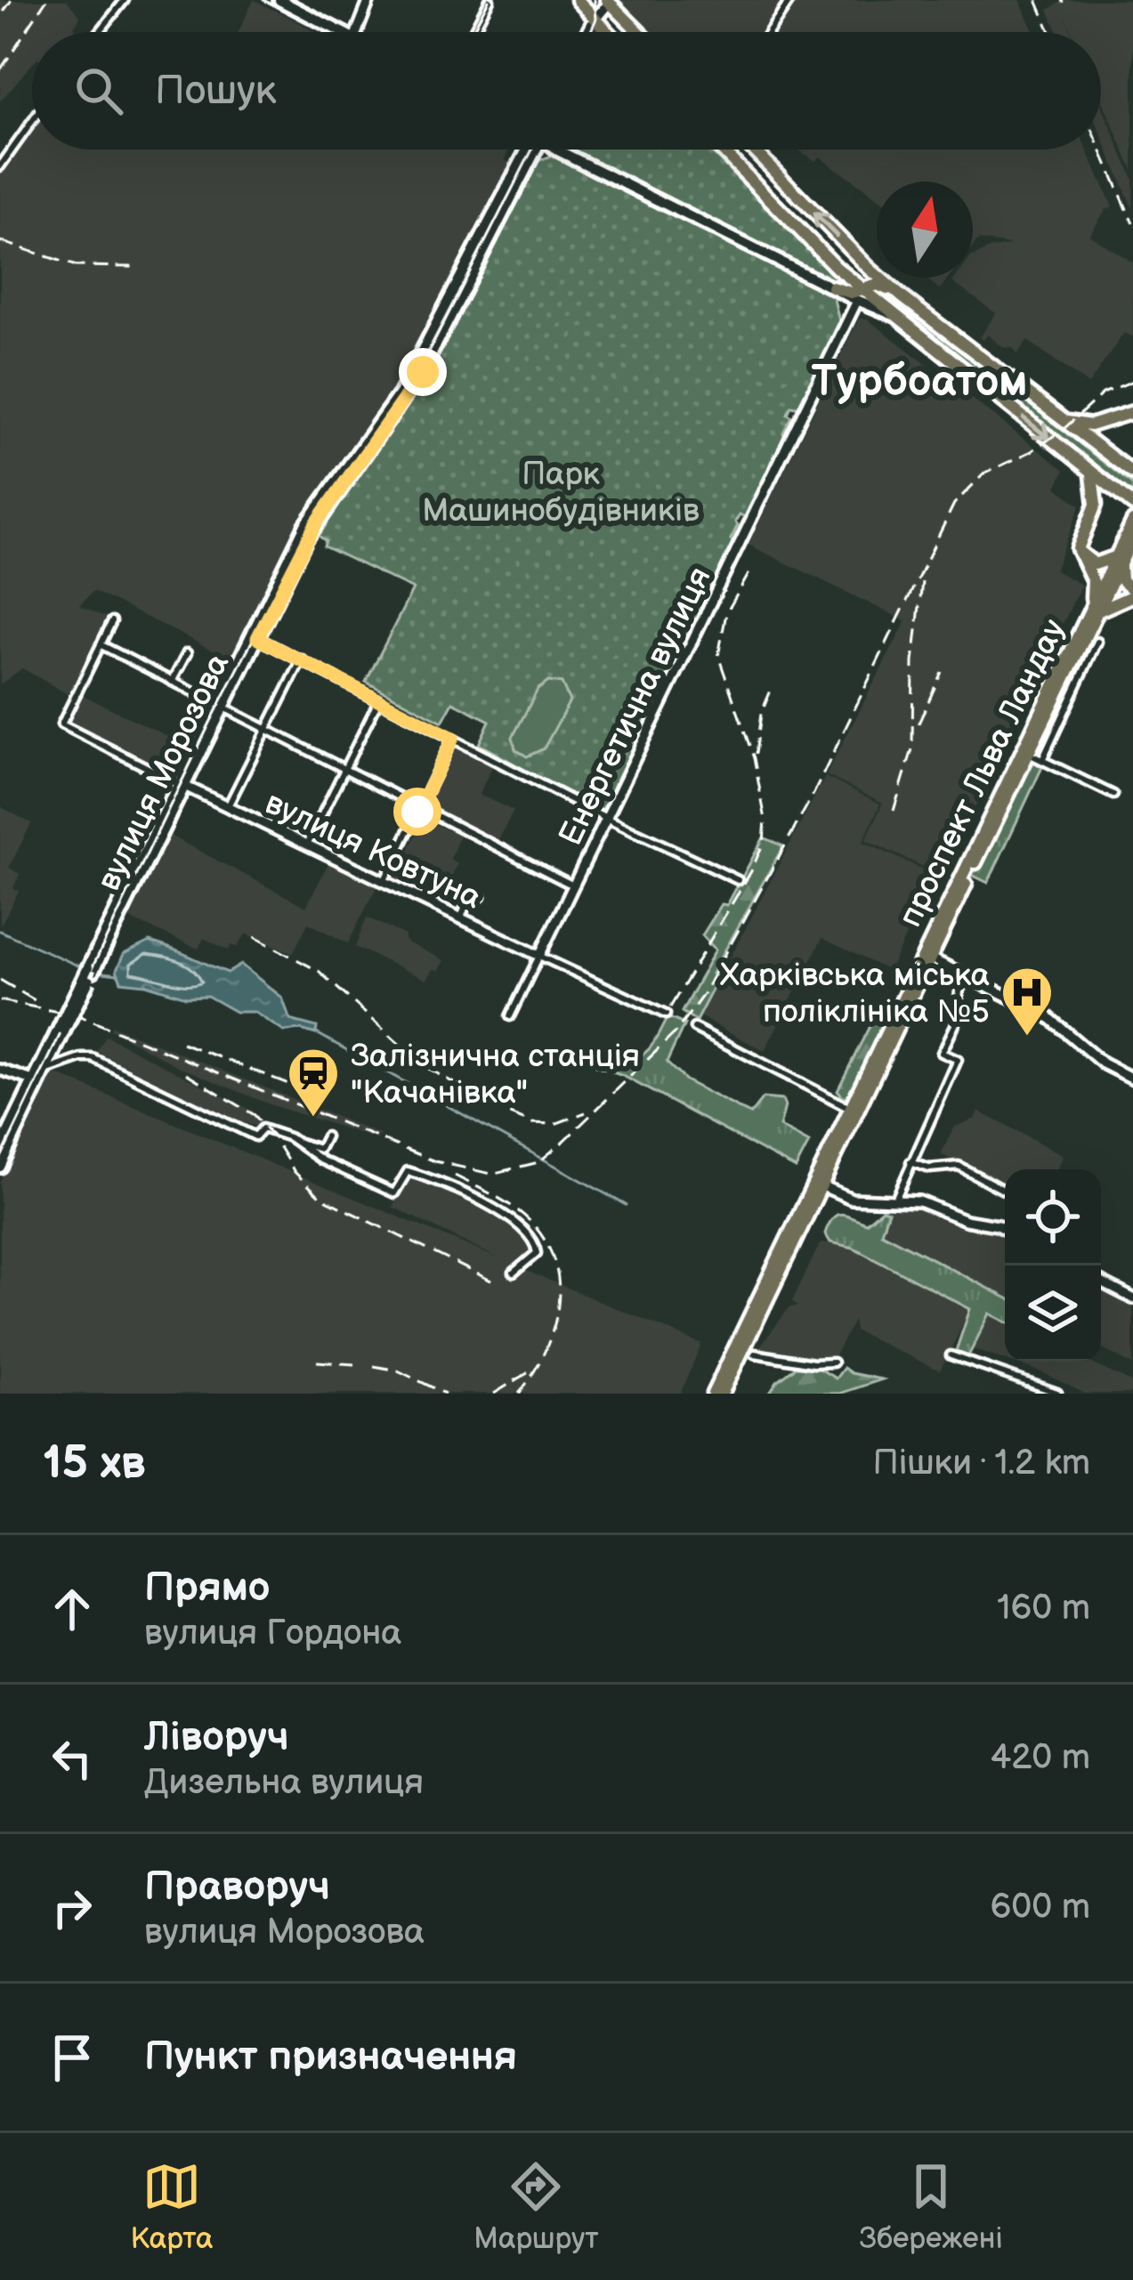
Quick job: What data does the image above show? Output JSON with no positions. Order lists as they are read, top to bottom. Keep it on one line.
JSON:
{"streets":{"main road":["вулиця Морозова","проспект Льва Ландау"],"street":["Енергетична вулиця","вулиця Ковтуна"]},"crossings":[["Енергетична вулиця","вулиця Ковтуна"],["вулиця Морозова","вулиця Ковтуна"]],"districts":["Турбоатом"],"parks":["Парк Машинобудівників"],"places":{"hospital":["Харківська міська поліклініка №5"],"station":["Залізнична станція \"Качанівка\""]},"north":"top","page":{"search":"Пошук","heading":["15 хв","Пішки · 1.2 km"],"list":[["Прямо","вулиця Гордона","160 m"],["Ліворуч","Дизельна вулиця","420 m"],["Праворуч","вулиця Морозова","600 m"],"Пункт призначення"],"nav":["Карта","Маршрут","Збережені"]}}
